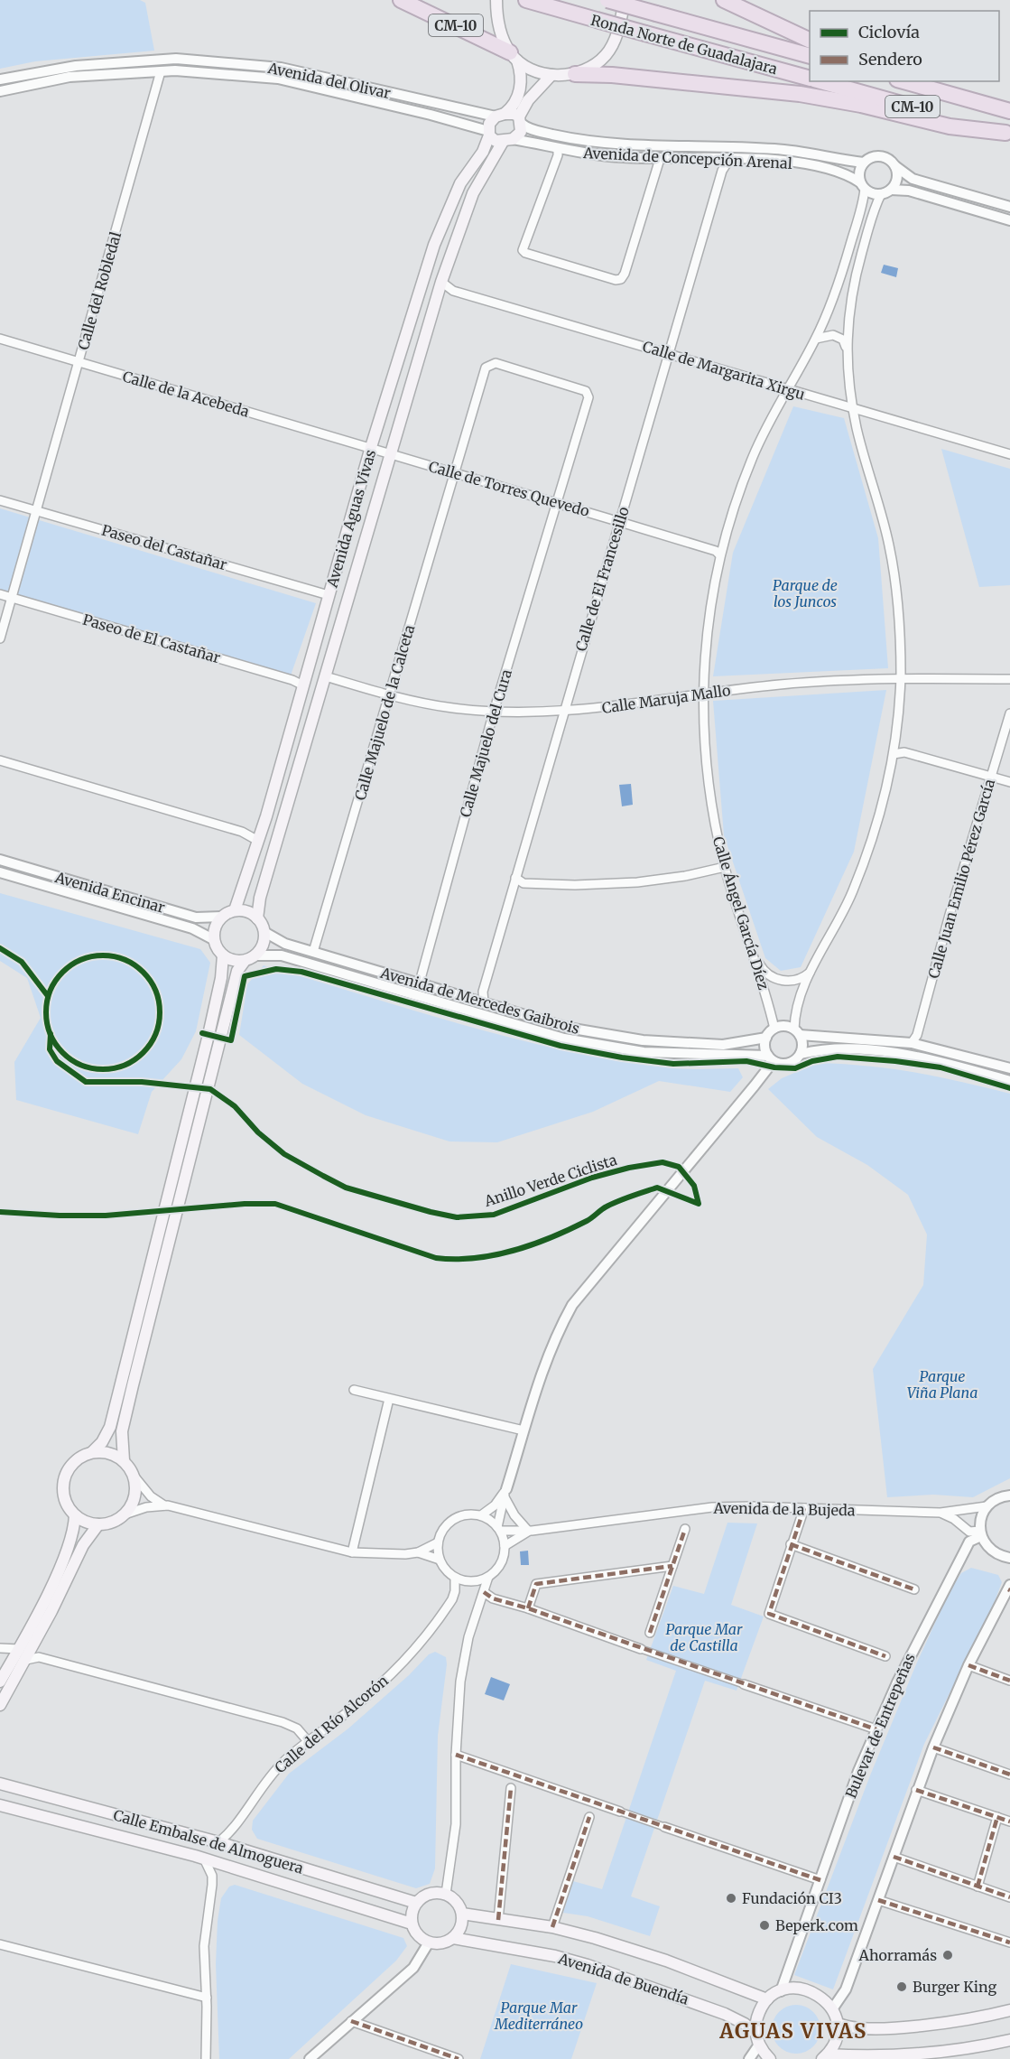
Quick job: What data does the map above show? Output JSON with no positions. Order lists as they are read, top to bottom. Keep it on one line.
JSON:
{"streets":{"highway":["CM-10","Ronda Norte de Guadalajara"],"main road":["Avenida Aguas Vivas","Calle Embalse de Almoguera","Avenida de Buendía"],"street":["Avenida del Olivar","Avenida de Concepción Arenal","Calle del Robledal","Calle de Margarita Xirgu","Calle de la Acebeda","Calle de Torres Quevedo","Paseo del Castañar","Calle de El Francesillo","Paseo de El Castañar","Calle Maruja Mallo","Calle Majuelo de la Calceta","Calle Majuelo del Cura","Calle Juan Emilio Pérez García","Avenida Encinar","Calle Ángel García Díez","Avenida de Mercedes Gaibrois","Avenida de la Bujeda","Calle del Río Alcorón","Bulevar de Entrepeñas"],"cycle path":["Anillo Verde Ciclista"]},"crossings":[["CM-10","Ronda Norte de Guadalajara"],["Avenida del Olivar","Avenida de Concepción Arenal"],["Avenida del Olivar","Calle del Robledal"],["Avenida del Olivar","Avenida Aguas Vivas"],["Avenida de Concepción Arenal","Avenida Aguas Vivas"],["Avenida de Concepción Arenal","Calle de El Francesillo"],["Avenida de Concepción Arenal","Calle Ángel García Díez"],["Calle del Robledal","Calle de la Acebeda"],["Calle del Robledal","Paseo del Castañar"],["Calle del Robledal","Paseo de El Castañar"],["Calle de Margarita Xirgu","Avenida Aguas Vivas"],["Calle de Margarita Xirgu","Calle de El Francesillo"],["Calle de Margarita Xirgu","Calle Ángel García Díez"],["Calle de la Acebeda","Calle de Torres Quevedo"],["Calle de la Acebeda","Avenida Aguas Vivas"],["Calle de Torres Quevedo","Avenida Aguas Vivas"],["Calle de Torres Quevedo","Calle de El Francesillo"],["Calle de Torres Quevedo","Calle Majuelo de la Calceta"],["Calle de Torres Quevedo","Calle Majuelo del Cura"],["Calle de Torres Quevedo","Calle Ángel García Díez"],["Avenida Aguas Vivas","Paseo del Castañar"],["Avenida Aguas Vivas","Paseo de El Castañar"],["Avenida Aguas Vivas","Calle Maruja Mallo"],["Avenida Aguas Vivas","Avenida Encinar"],["Avenida Aguas Vivas","Avenida de Mercedes Gaibrois"],["Calle de El Francesillo","Calle Maruja Mallo"],["Calle de El Francesillo","Avenida de Mercedes Gaibrois"],["Calle Maruja Mallo","Calle Majuelo de la Calceta"],["Calle Maruja Mallo","Calle Majuelo del Cura"],["Calle Maruja Mallo","Calle Ángel García Díez"],["Calle Majuelo de la Calceta","Calle Majuelo del Cura"],["Calle Majuelo de la Calceta","Avenida de Mercedes Gaibrois"],["Calle Majuelo del Cura","Avenida de Mercedes Gaibrois"],["Avenida Encinar","Avenida de Mercedes Gaibrois"],["Calle Ángel García Díez","Avenida de Mercedes Gaibrois"],["Avenida de la Bujeda","Calle del Río Alcorón"],["Avenida de la Bujeda","Bulevar de Entrepeñas"],["Calle del Río Alcorón","Calle Embalse de Almoguera"],["Calle Embalse de Almoguera","Avenida de Buendía"]],"districts":["AGUAS VIVAS"],"parks":["Parque de los Juncos","Parque Viña Plana","Parque Mar de Castilla","Parque Mar Mediterráneo"],"places":["Fundación CI3","Beperk.com","Ahorramás","Burger King"],"legend":["Ciclovía","Sendero"]}
